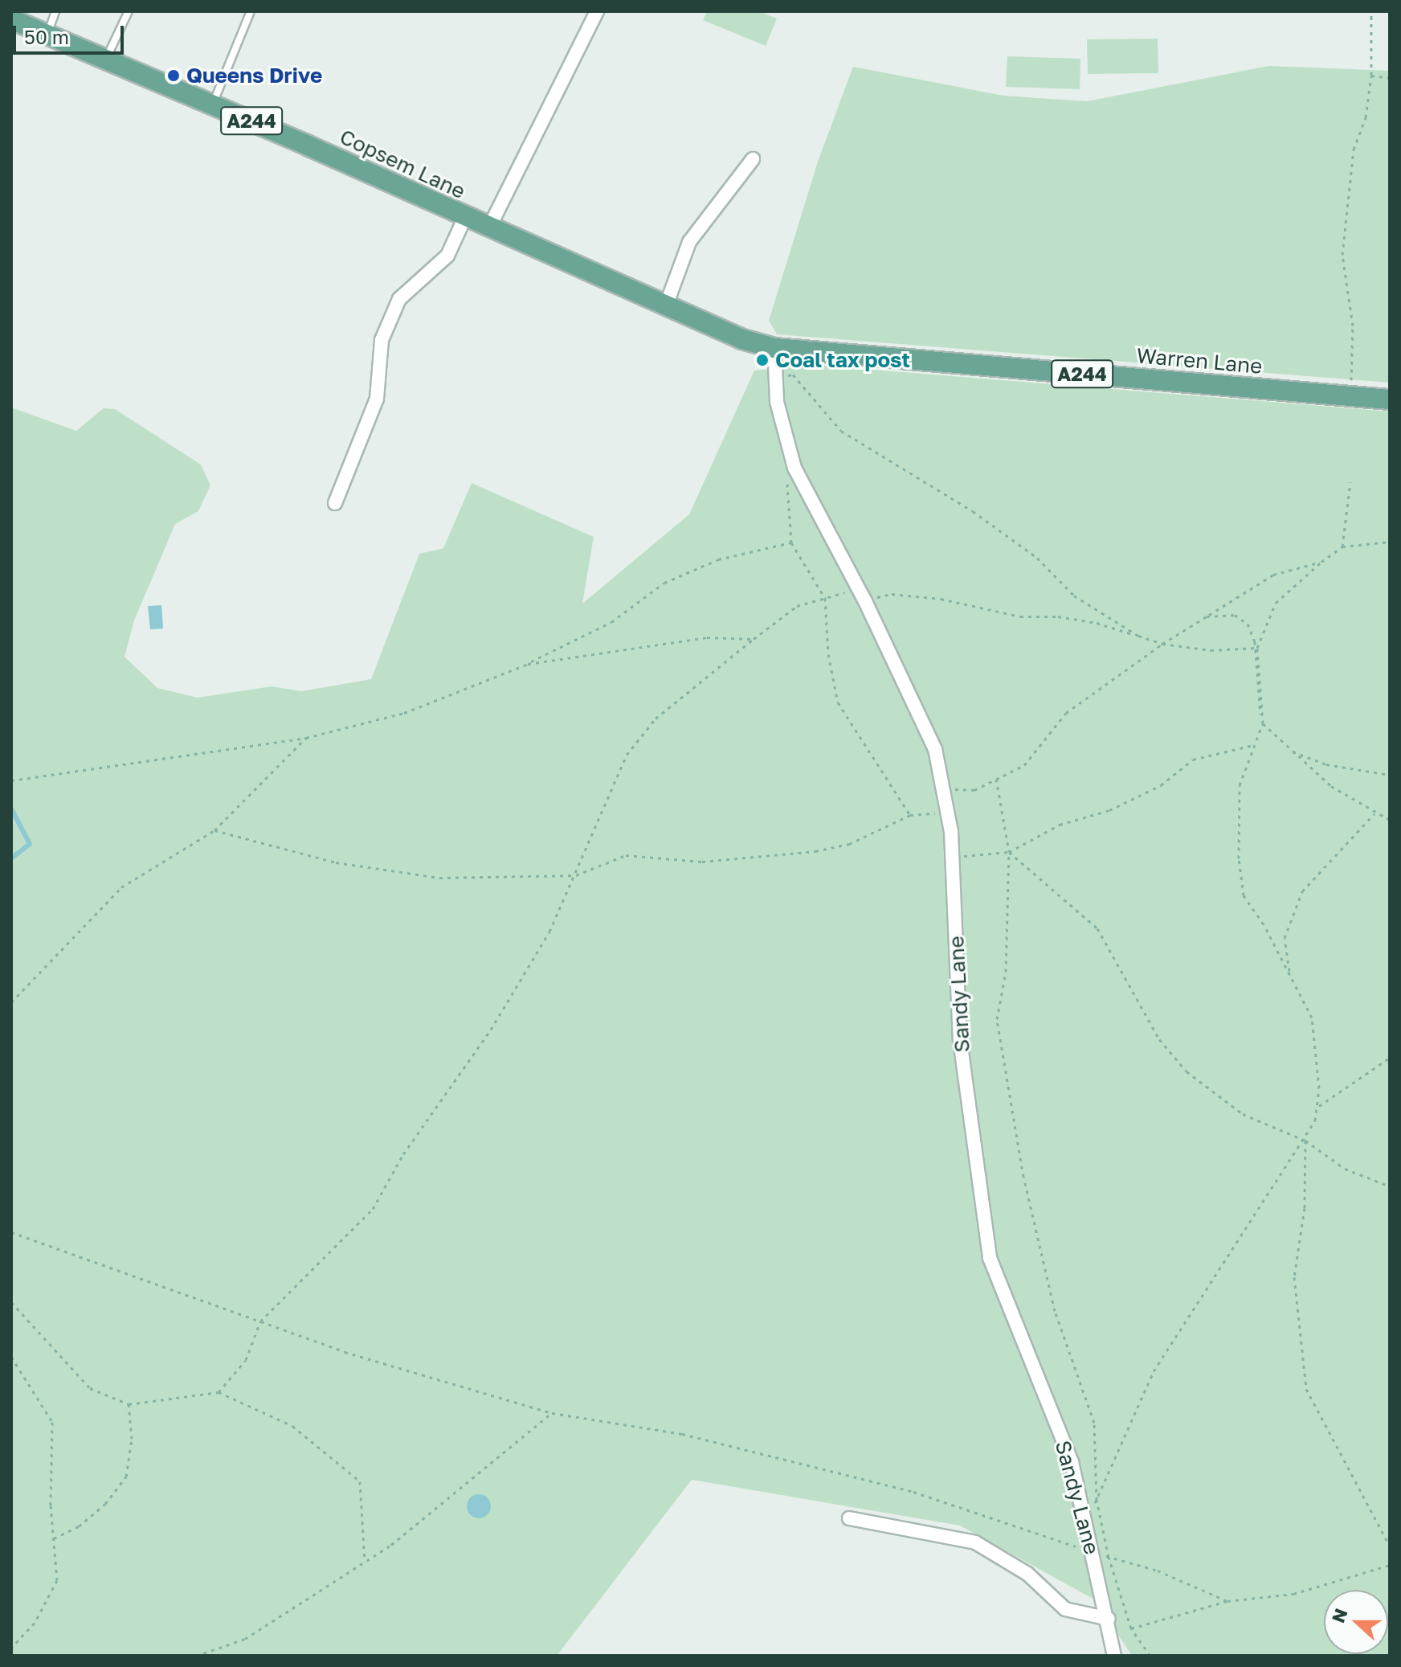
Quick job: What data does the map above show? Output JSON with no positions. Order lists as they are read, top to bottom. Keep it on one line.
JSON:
{"streets":{"main road":["A244","Copsem Lane","Warren Lane"],"street":["Sandy Lane"]},"crossings":[["Copsem Lane","Warren Lane"],["Copsem Lane","Sandy Lane"],["Warren Lane","Sandy Lane"]],"places":["Queens Drive","Coal tax post"],"scale_bar":"50 m","north":"left"}
